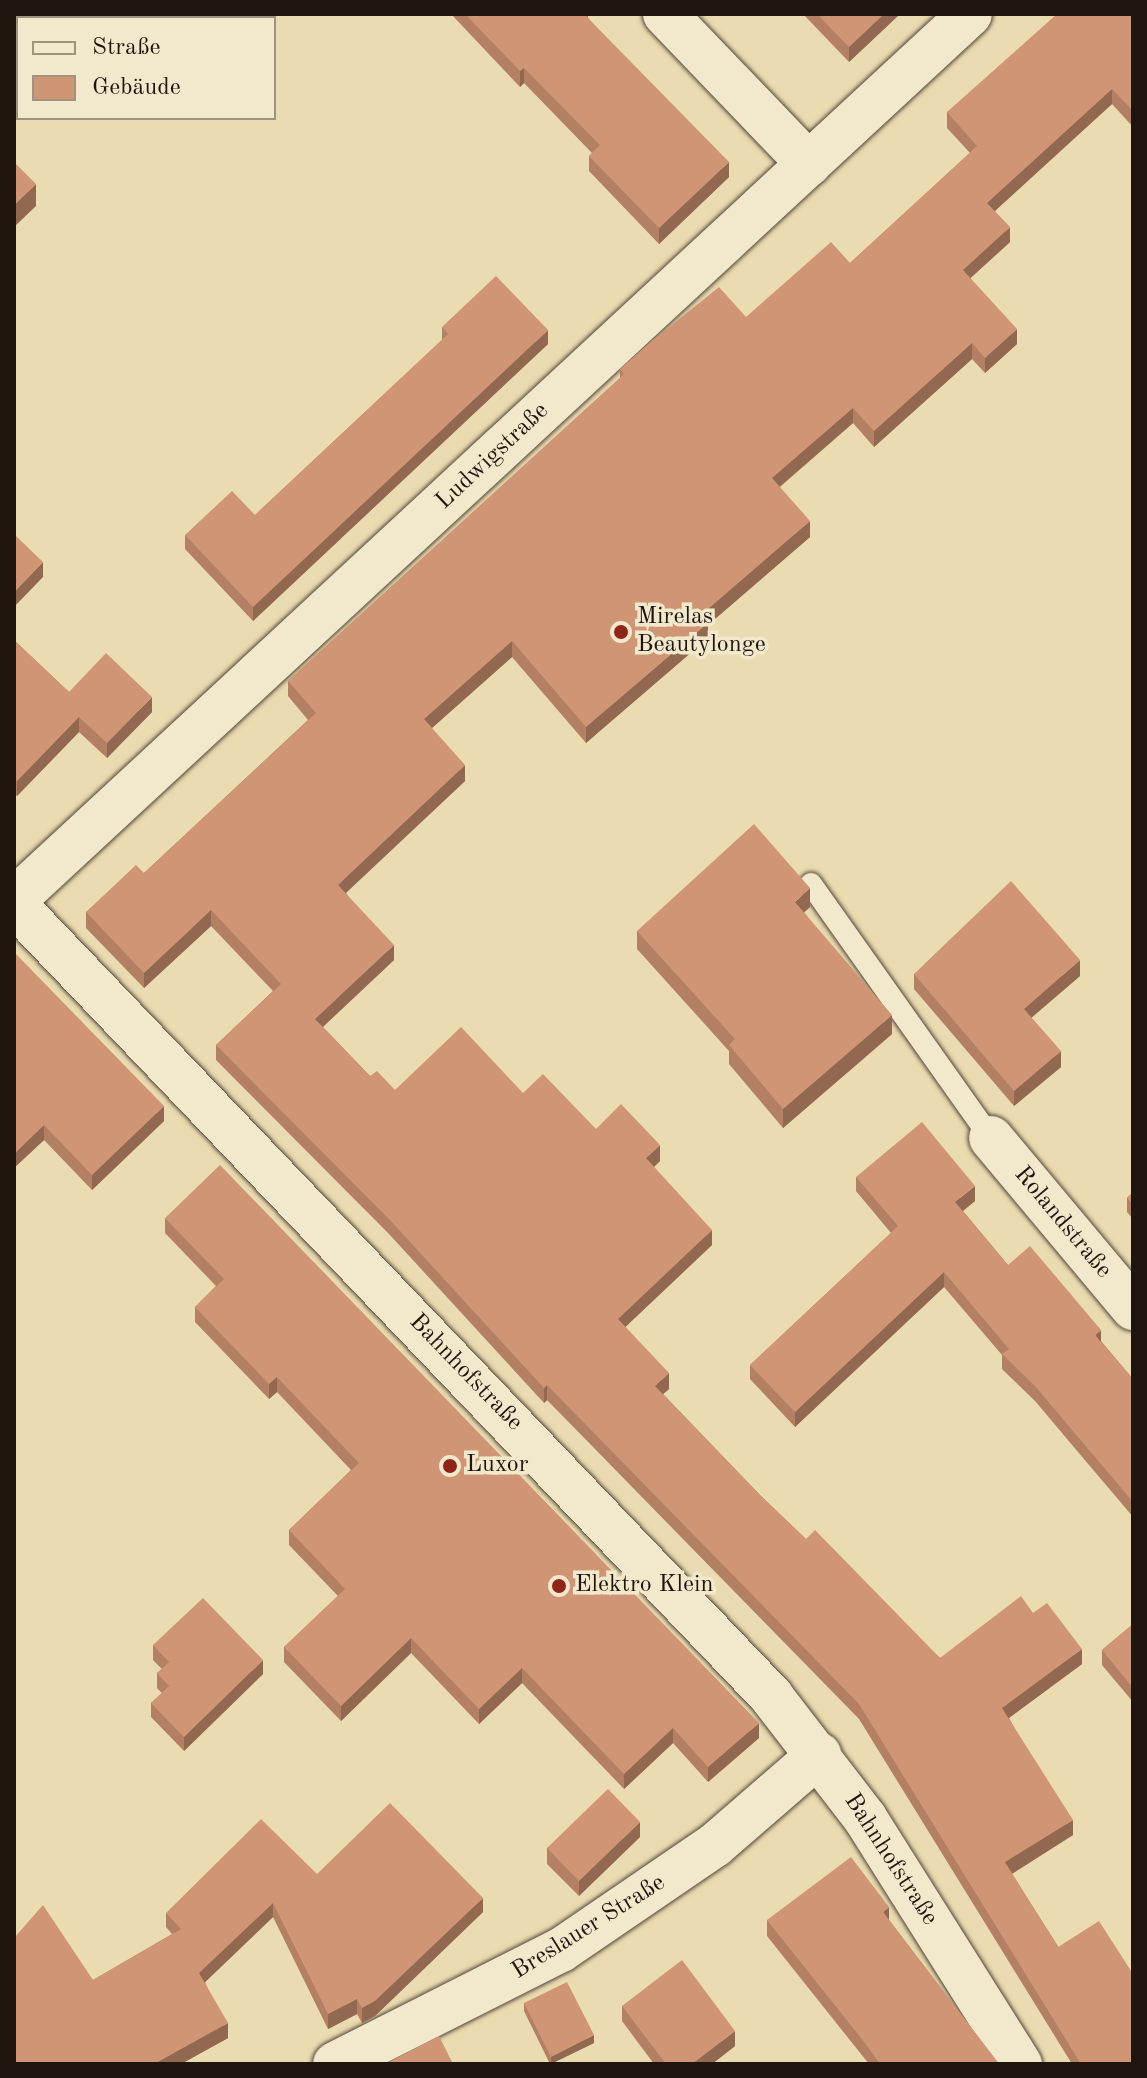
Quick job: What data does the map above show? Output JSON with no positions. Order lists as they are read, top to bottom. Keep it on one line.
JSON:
{"streets":{"street":["Ludwigstraße","Rolandstraße","Bahnhofstraße","Breslauer Straße"]},"crossings":[["Ludwigstraße","Bahnhofstraße"],["Bahnhofstraße","Breslauer Straße"]],"places":["Mirelas Beautylonge","Luxor","Elektro Klein"],"legend":["Straße","Gebäude"]}
